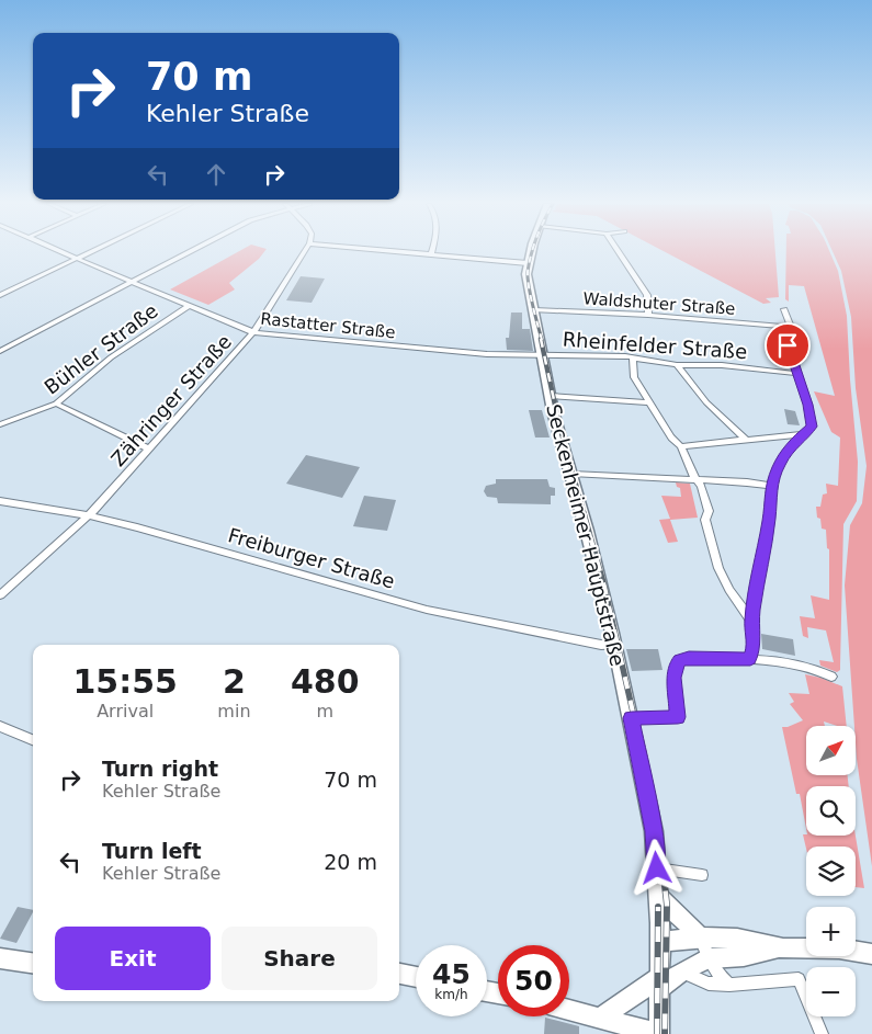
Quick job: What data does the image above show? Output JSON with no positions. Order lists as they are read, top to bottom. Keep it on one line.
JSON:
{"streets":{"main road":["Seckenheimer Hauptstraße"],"street":["Waldshuter Straße","Rastatter Straße","Rheinfelder Straße","Bühler Straße","Zähringer Straße","Freiburger Straße"]},"crossings":[["Waldshuter Straße","Seckenheimer Hauptstraße"],["Rastatter Straße","Rheinfelder Straße"],["Rastatter Straße","Bühler Straße"],["Rastatter Straße","Zähringer Straße"],["Rastatter Straße","Seckenheimer Hauptstraße"],["Rheinfelder Straße","Seckenheimer Hauptstraße"],["Zähringer Straße","Freiburger Straße"],["Seckenheimer Hauptstraße","Freiburger Straße"]],"north":"top right","page":{"turn":["70 m","Kehler Straße"],"eta":["15:55","Arrival","2","min","480","m"],"map_buttons":["+","−"],"list":[{"name":"Turn right","note":"Kehler Straße","value":"70 m"},{"name":"Turn left","note":"Kehler Straße","value":"20 m"}],"buttons":["Exit","Share"],"speed":"45 km/h","limit":"50"}}
